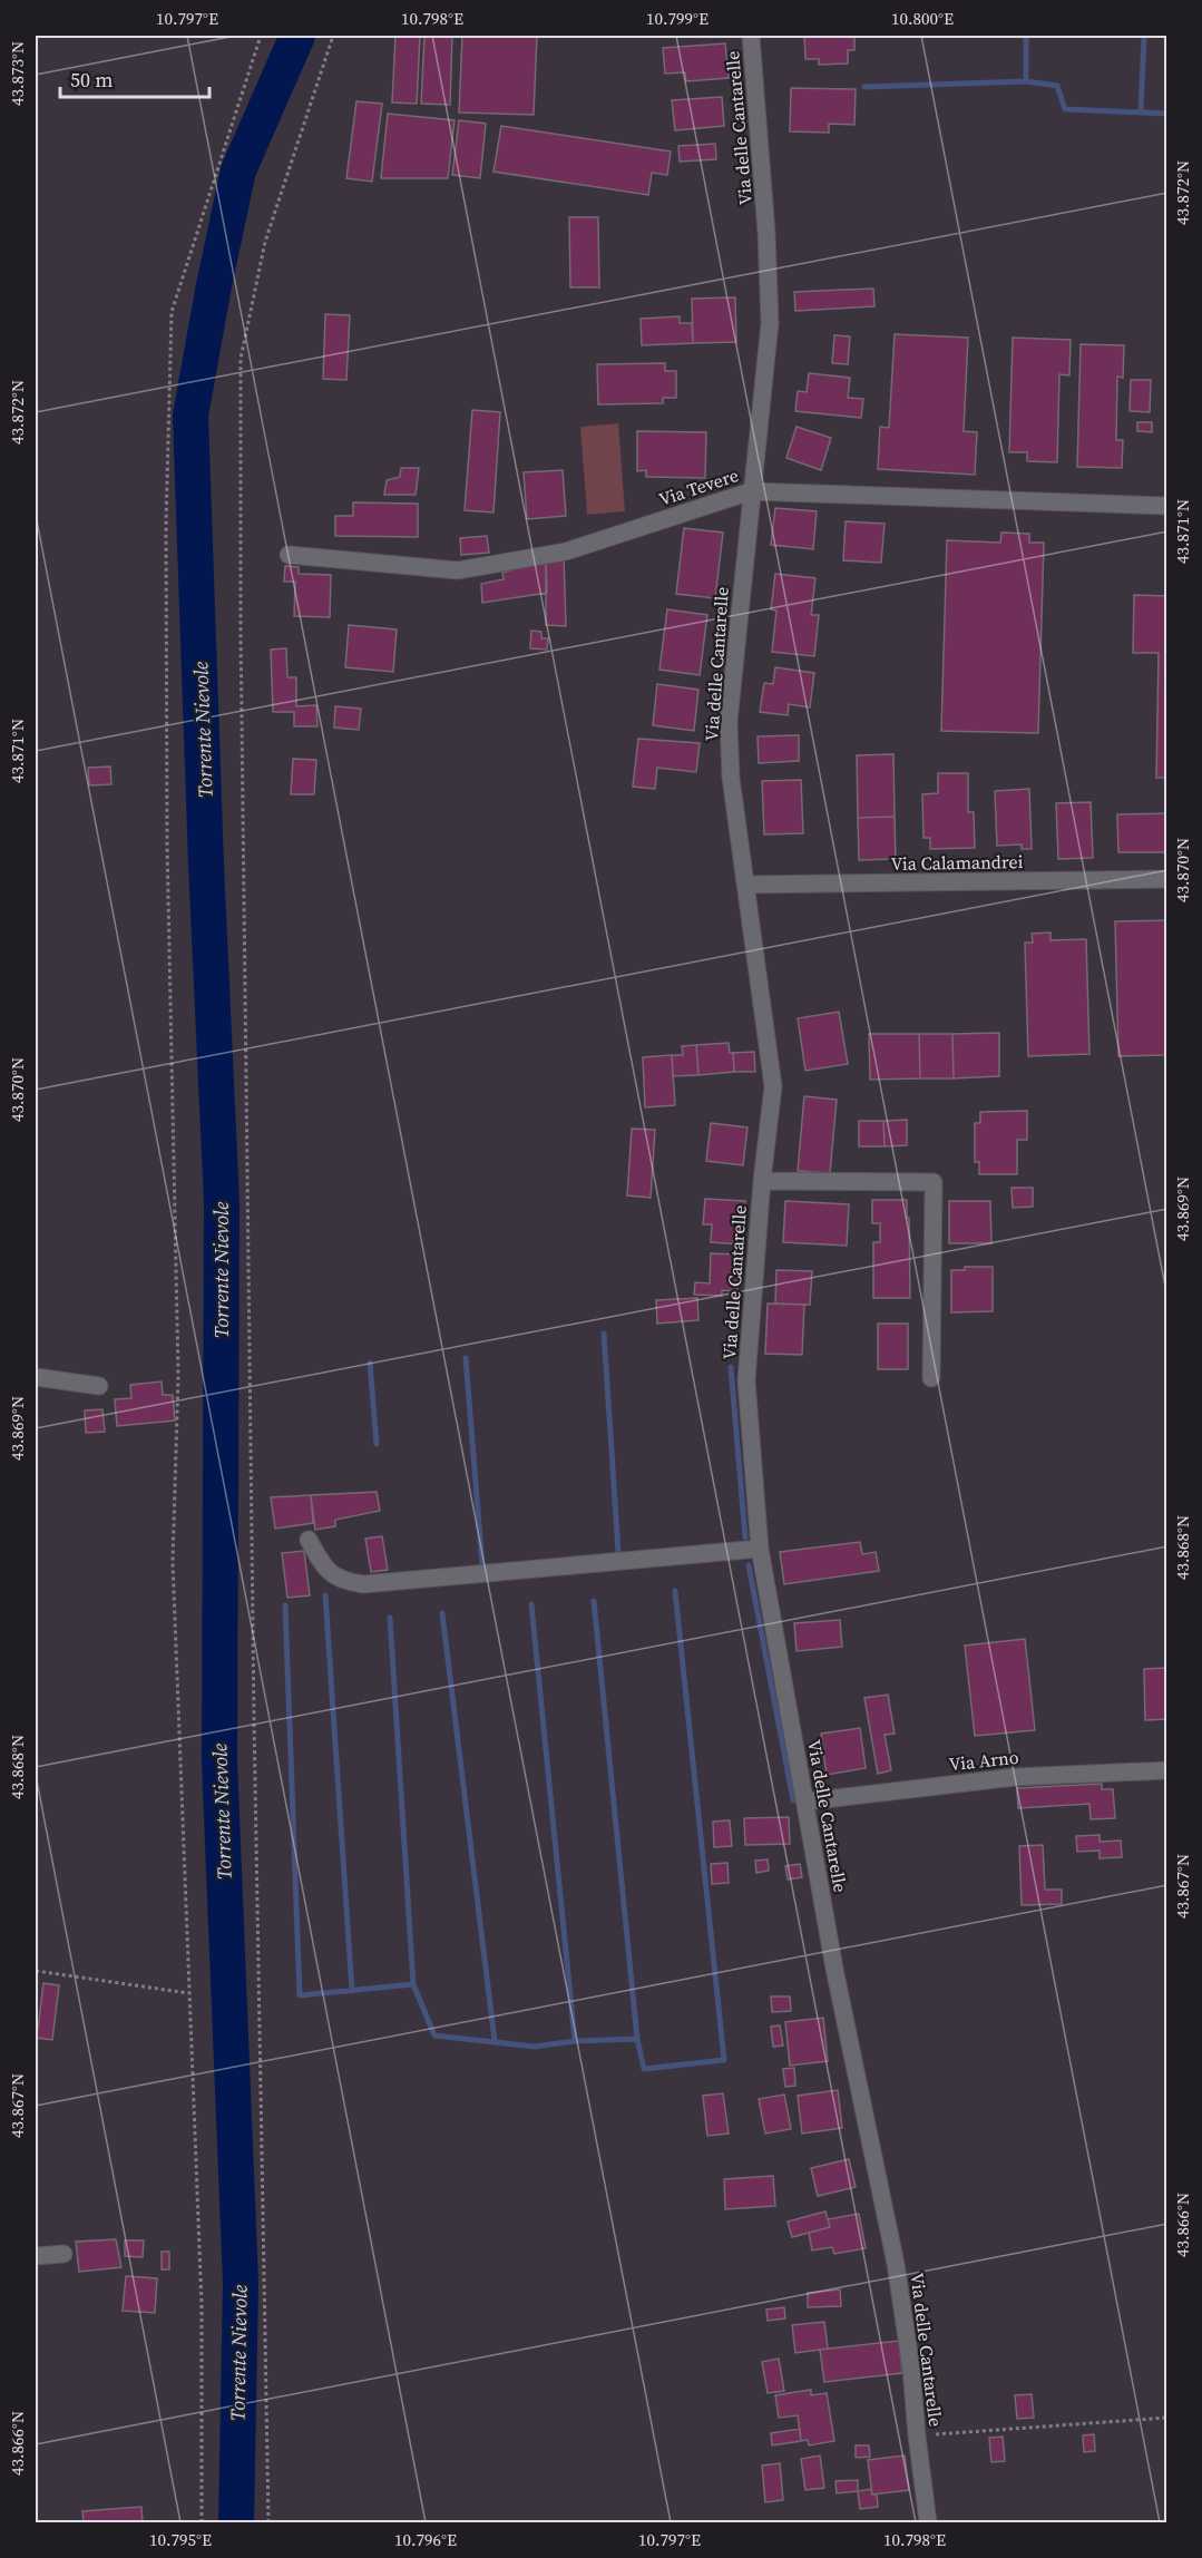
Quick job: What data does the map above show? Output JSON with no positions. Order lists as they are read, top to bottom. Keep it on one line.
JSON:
{"streets":{"street":["Via delle Cantarelle","Via Tevere","Via Calamandrei","Via Arno"]},"crossings":[["Via delle Cantarelle","Via Tevere"],["Via delle Cantarelle","Via Calamandrei"],["Via delle Cantarelle","Via Arno"]],"water":["Torrente Nievole"],"scale_bar":"50 m","coordinates":["10.797°E","10.798°E","10.799°E","10.800°E","43.873°N","43.872°N","43.871°N","43.870°N","43.869°N","43.868°N","43.867°N","43.866°N","10.795°E","10.796°E"]}
